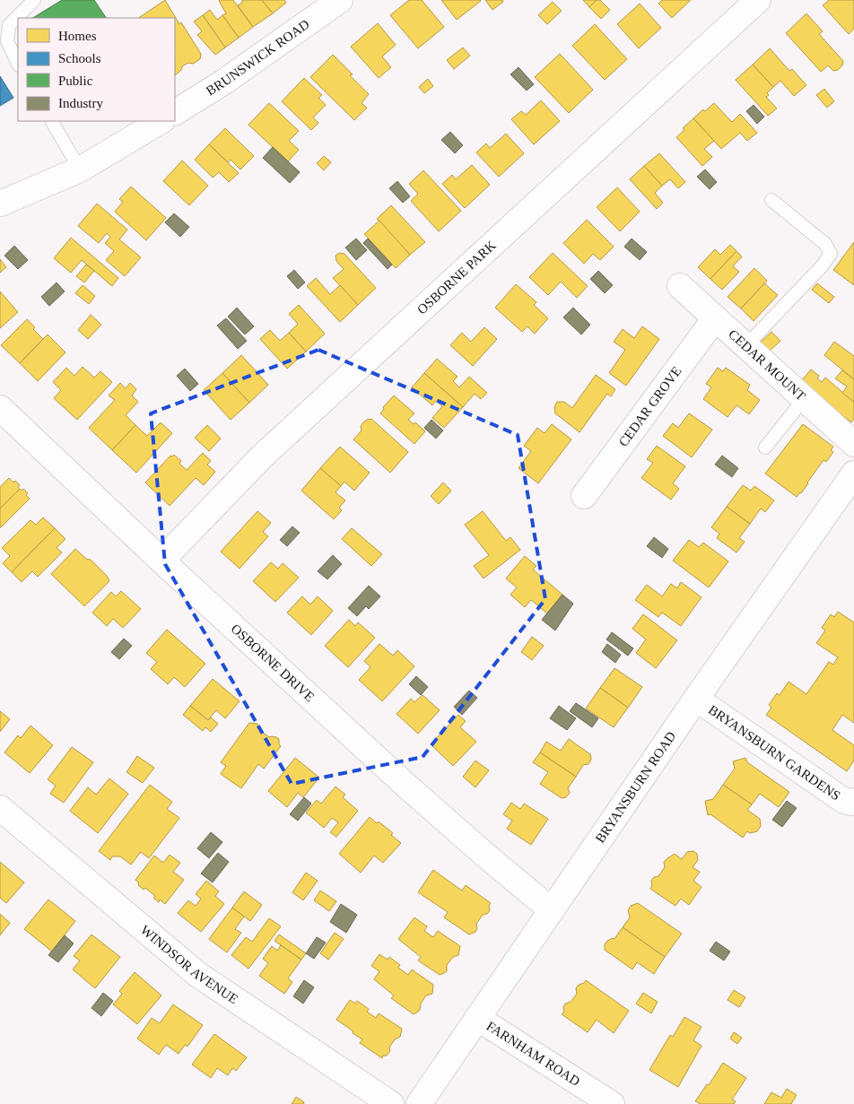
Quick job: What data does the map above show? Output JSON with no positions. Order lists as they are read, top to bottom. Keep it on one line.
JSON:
{"streets":{"street":["BRUNSWICK ROAD","OSBORNE PARK","CEDAR MOUNT","CEDAR GROVE","OSBORNE DRIVE","BRYANSBURN GARDENS","BRYANSBURN ROAD","WINDSOR AVENUE","FARNHAM ROAD"]},"crossings":[["OSBORNE PARK","OSBORNE DRIVE"],["CEDAR MOUNT","CEDAR GROVE"],["OSBORNE DRIVE","BRYANSBURN ROAD"],["BRYANSBURN GARDENS","BRYANSBURN ROAD"],["BRYANSBURN ROAD","FARNHAM ROAD"]],"legend":["Homes","Schools","Public","Industry"]}
